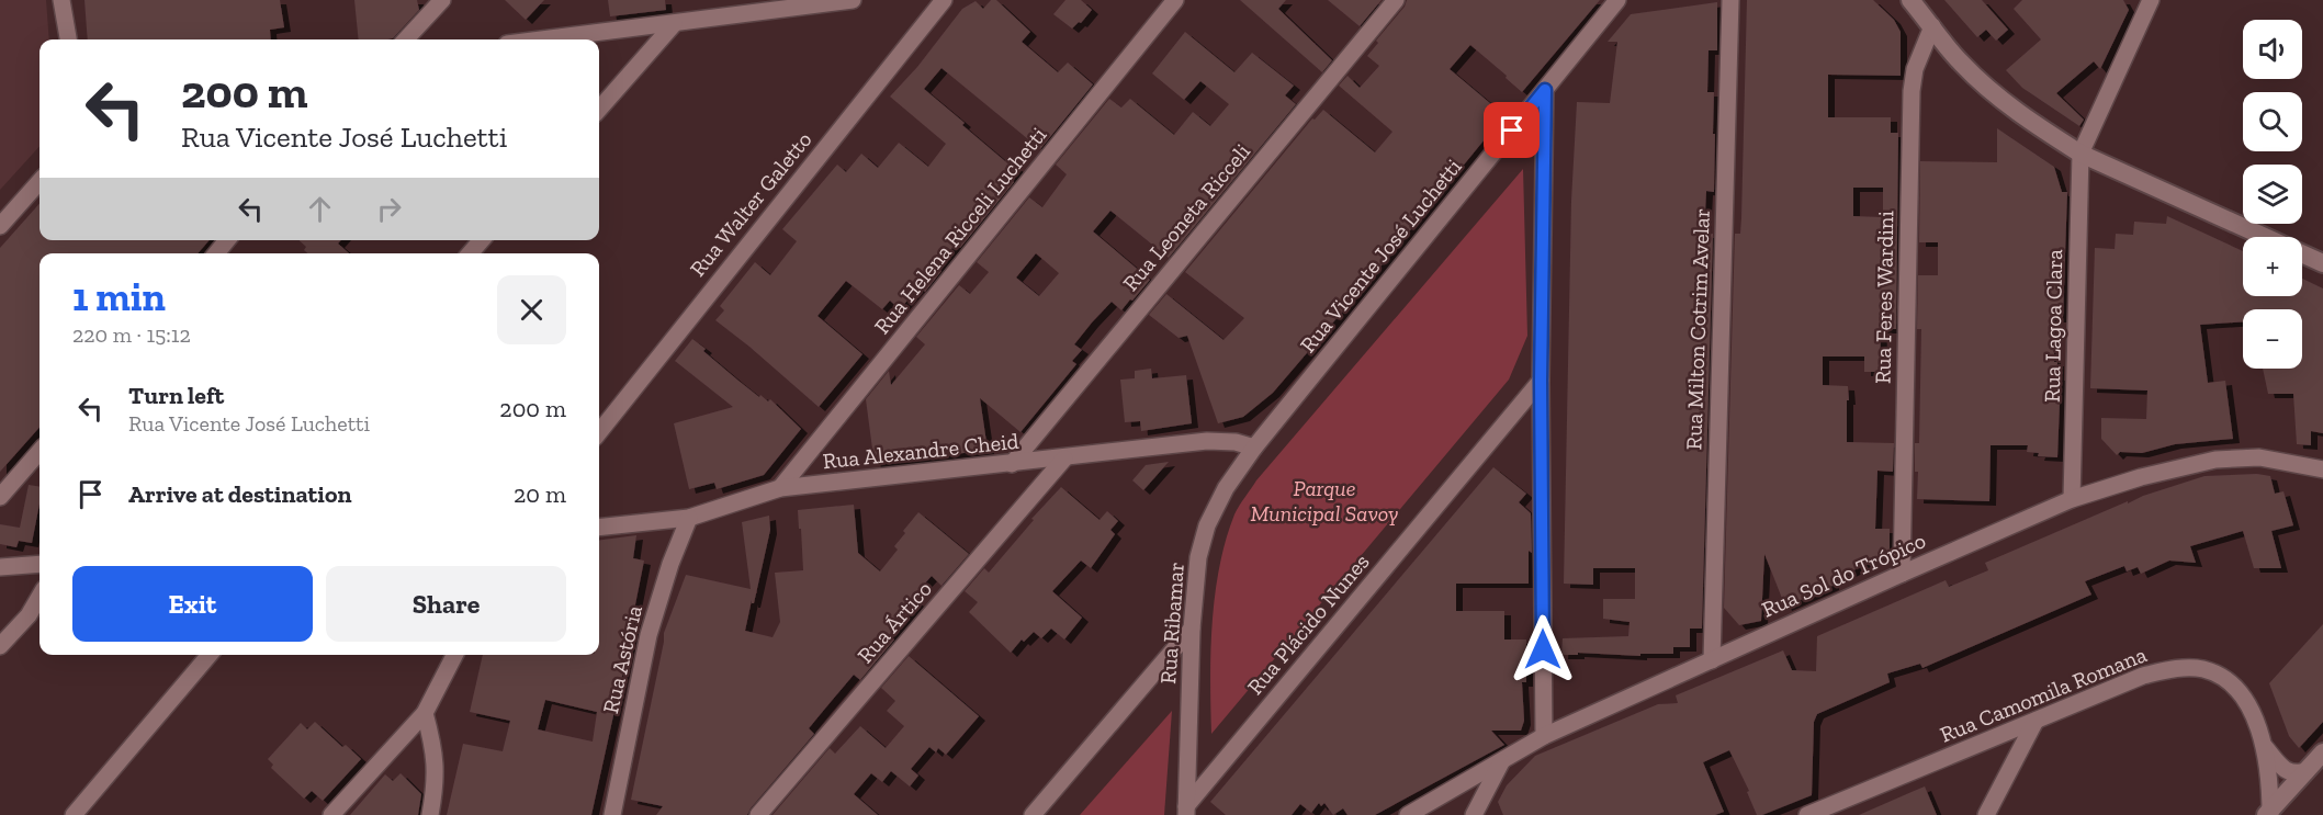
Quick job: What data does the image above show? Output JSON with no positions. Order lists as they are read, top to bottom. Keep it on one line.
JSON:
{"streets":{"street":["Rua Walter Galetto","Rua Leoneta Ricceli","Rua Helena Ricceli Luchetti","Rua Vicente José Luchetti","Rua Feres Wardini","Rua Lagoa Clara","Rua Milton Cotrim Avelar","Rua Alexandre Cheid","Rua Sol do Trópico","Rua Ártico","Rua Ribamar","Rua Plácido Nunes","Rua Astória","Rua Camomila Romana"]},"crossings":[["Rua Leoneta Ricceli","Rua Alexandre Cheid"],["Rua Helena Ricceli Luchetti","Rua Alexandre Cheid"],["Rua Vicente José Luchetti","Rua Alexandre Cheid"],["Rua Vicente José Luchetti","Rua Ribamar"],["Rua Feres Wardini","Rua Sol do Trópico"],["Rua Lagoa Clara","Rua Sol do Trópico"],["Rua Milton Cotrim Avelar","Rua Sol do Trópico"],["Rua Alexandre Cheid","Rua Ártico"],["Rua Alexandre Cheid","Rua Ribamar"],["Rua Alexandre Cheid","Rua Astória"],["Rua Ribamar","Rua Plácido Nunes"]],"parks":["Parque Municipal Savoy"],"page":{"map_buttons":["+","−"],"turn":["200 m","Rua Vicente José Luchetti"],"heading":["1 min","220 m · 15:12"],"list":[{"name":"Turn left","note":"Rua Vicente José Luchetti","value":"200 m"},{"name":"Arrive at destination","value":"20 m"}],"buttons":["Exit","Share"]}}
